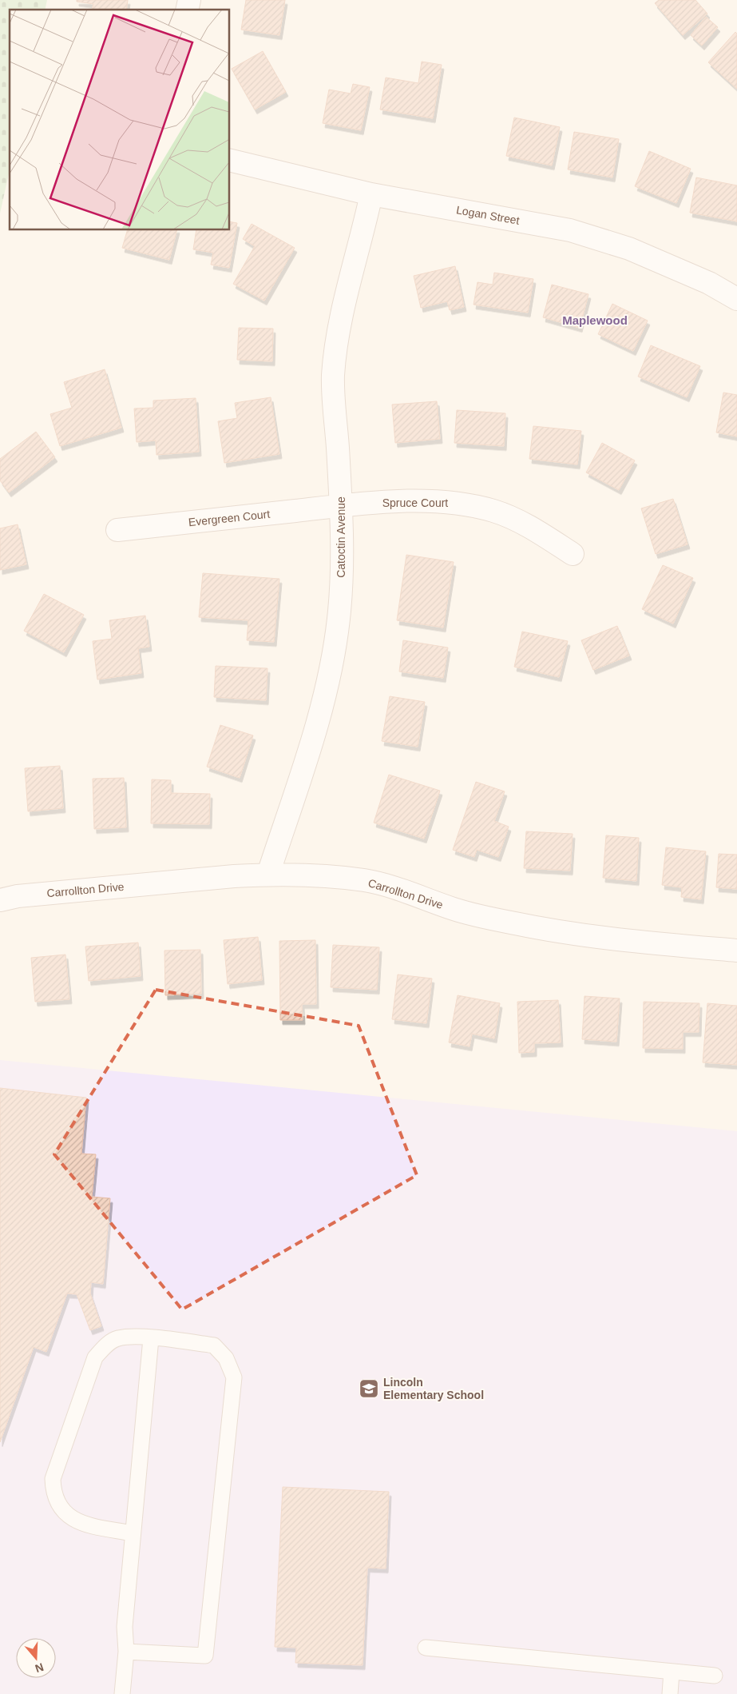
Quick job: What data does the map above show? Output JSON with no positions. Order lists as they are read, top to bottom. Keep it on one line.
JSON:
{"streets":{"street":["Logan Street","Spruce Court","Evergreen Court","Catoctin Avenue","Carrollton Drive"]},"crossings":[["Logan Street","Catoctin Avenue"],["Spruce Court","Evergreen Court"],["Spruce Court","Catoctin Avenue"],["Evergreen Court","Catoctin Avenue"],["Catoctin Avenue","Carrollton Drive"]],"districts":["Maplewood"],"places":{"school or university":["Lincoln Elementary School"]},"north":"bottom"}
